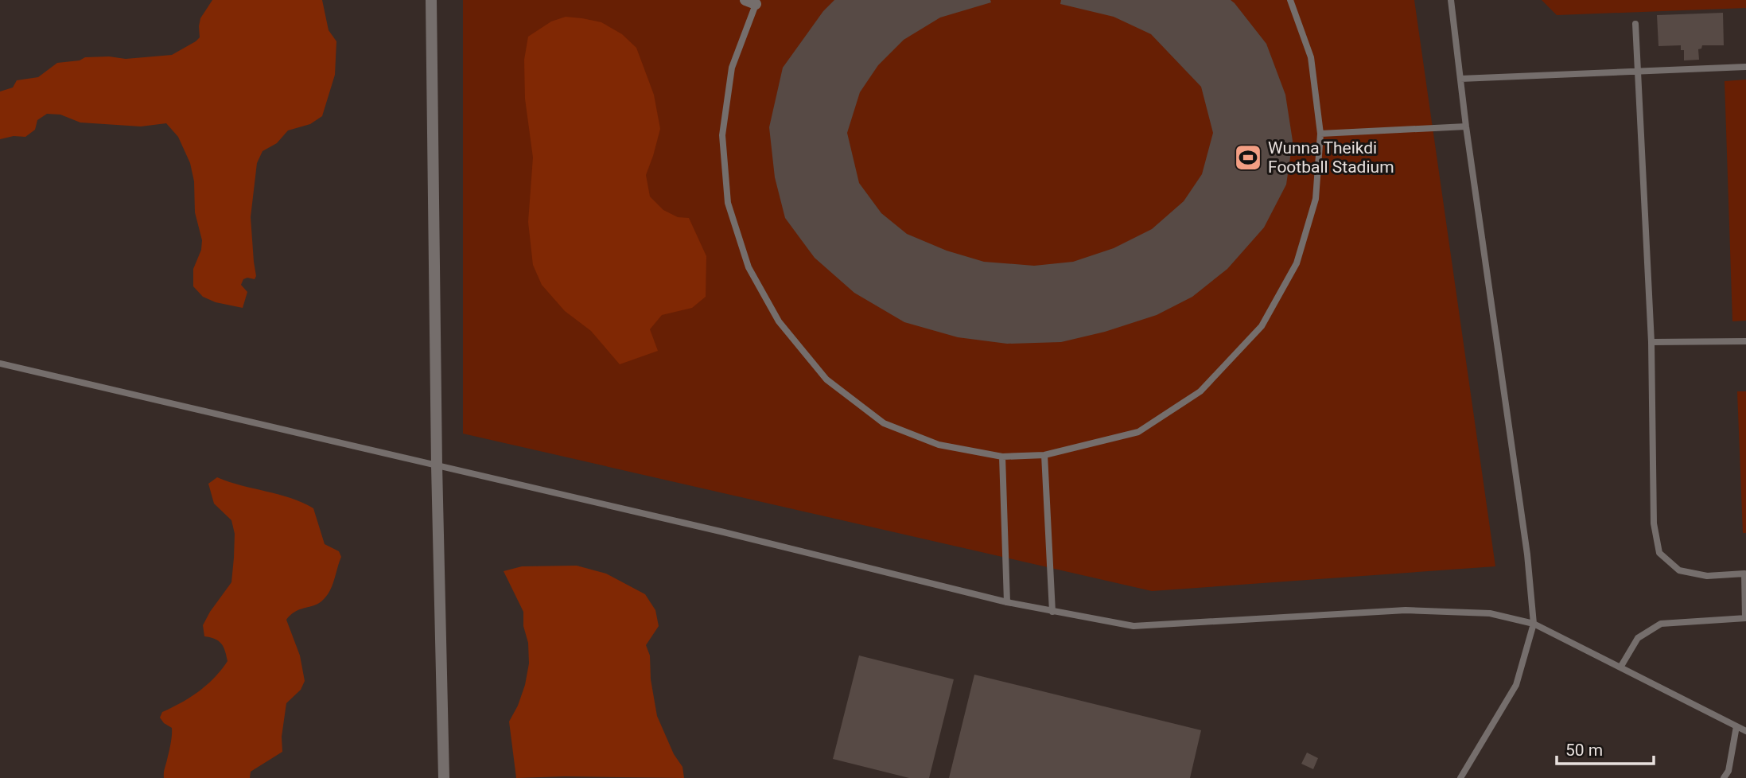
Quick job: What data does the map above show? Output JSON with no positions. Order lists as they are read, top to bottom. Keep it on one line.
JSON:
{"places":{"sports":["Wunna Theikdi Football Stadium"]},"scale_bar":"50 m"}
